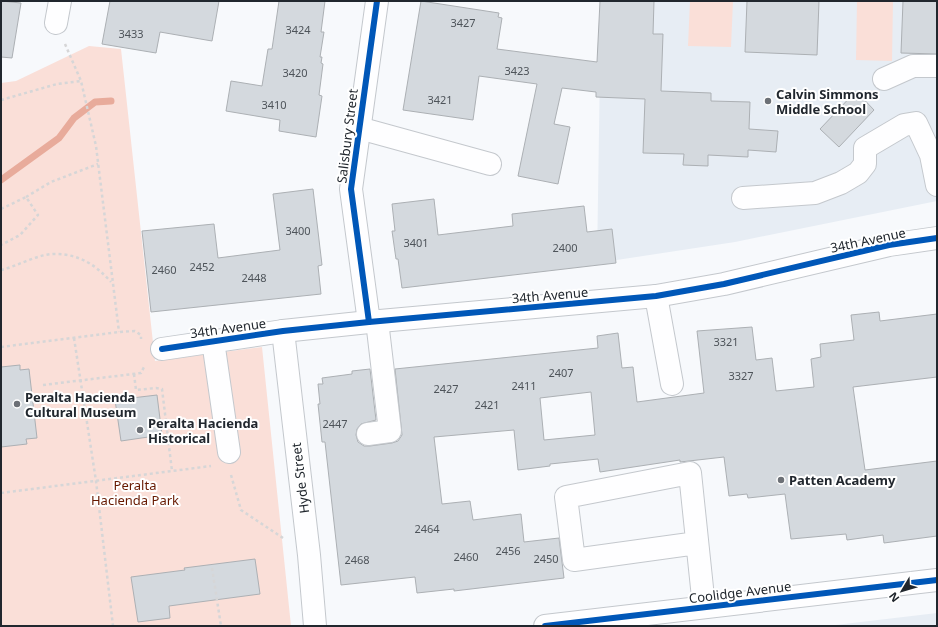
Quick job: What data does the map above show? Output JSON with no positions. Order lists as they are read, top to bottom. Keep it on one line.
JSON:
{"streets":{"street":["Salisbury Street","34th Avenue","Hyde Street","Coolidge Avenue"]},"crossings":[["Salisbury Street","34th Avenue"],["34th Avenue","Hyde Street"]],"parks":["Peralta Hacienda Park"],"places":["Calvin Simmons Middle School","Peralta Hacienda Cultural Museum","Peralta Hacienda Historical","Patten Academy"],"house_numbers":["3427","3424","3433","3423","3420","3421","3410","3400","3401","2400","2452","2460","2448","3321","2407","3327","2411","2427","2421","2447","2464","2456","2460","2450","2468"],"north":"bottom left"}
